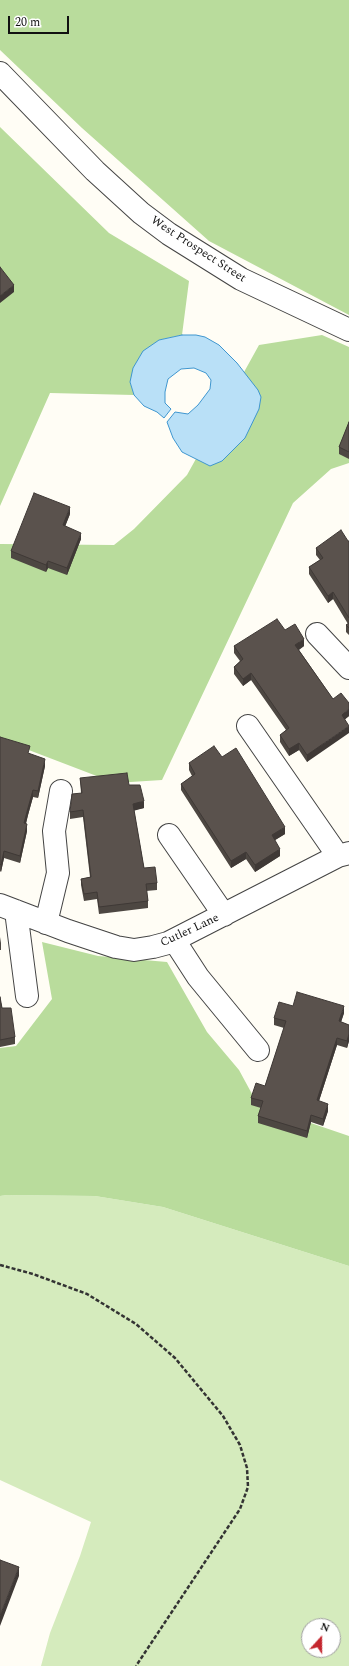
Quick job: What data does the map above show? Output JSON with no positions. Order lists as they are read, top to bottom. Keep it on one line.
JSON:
{"streets":{"street":["West Prospect Street","Cutler Lane"]},"scale_bar":"20 m","north":"top"}
